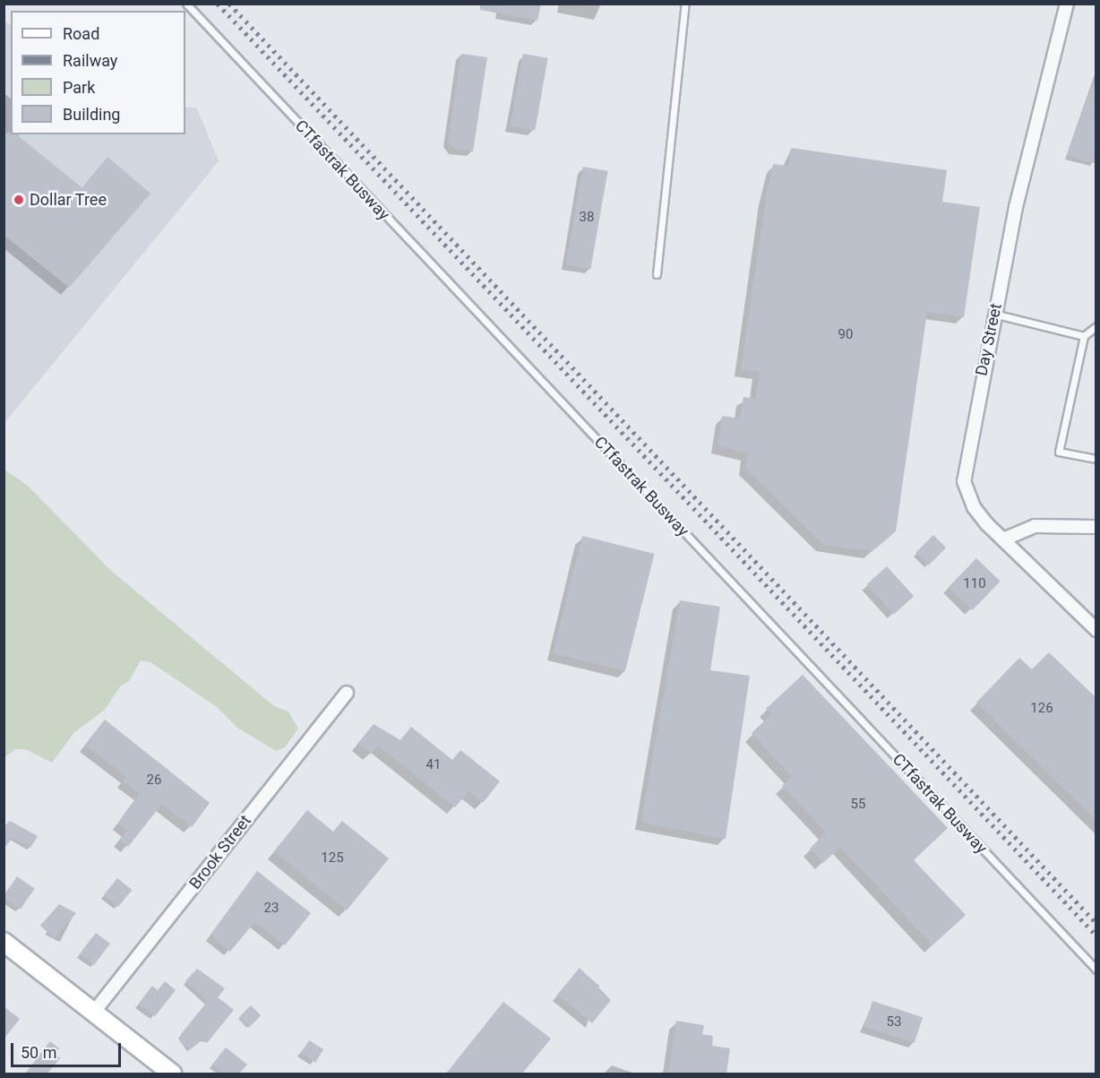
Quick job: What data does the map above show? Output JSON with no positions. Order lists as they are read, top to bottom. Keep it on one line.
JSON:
{"streets":{"street":["Day Street","Brook Street"],"lane":["CTfastrak Busway"]},"places":["Dollar Tree"],"house_numbers":["38","90","110","126","41","26","55","125","23","53"],"legend":["Road","Railway","Park","Building"],"scale_bar":"50 m"}
